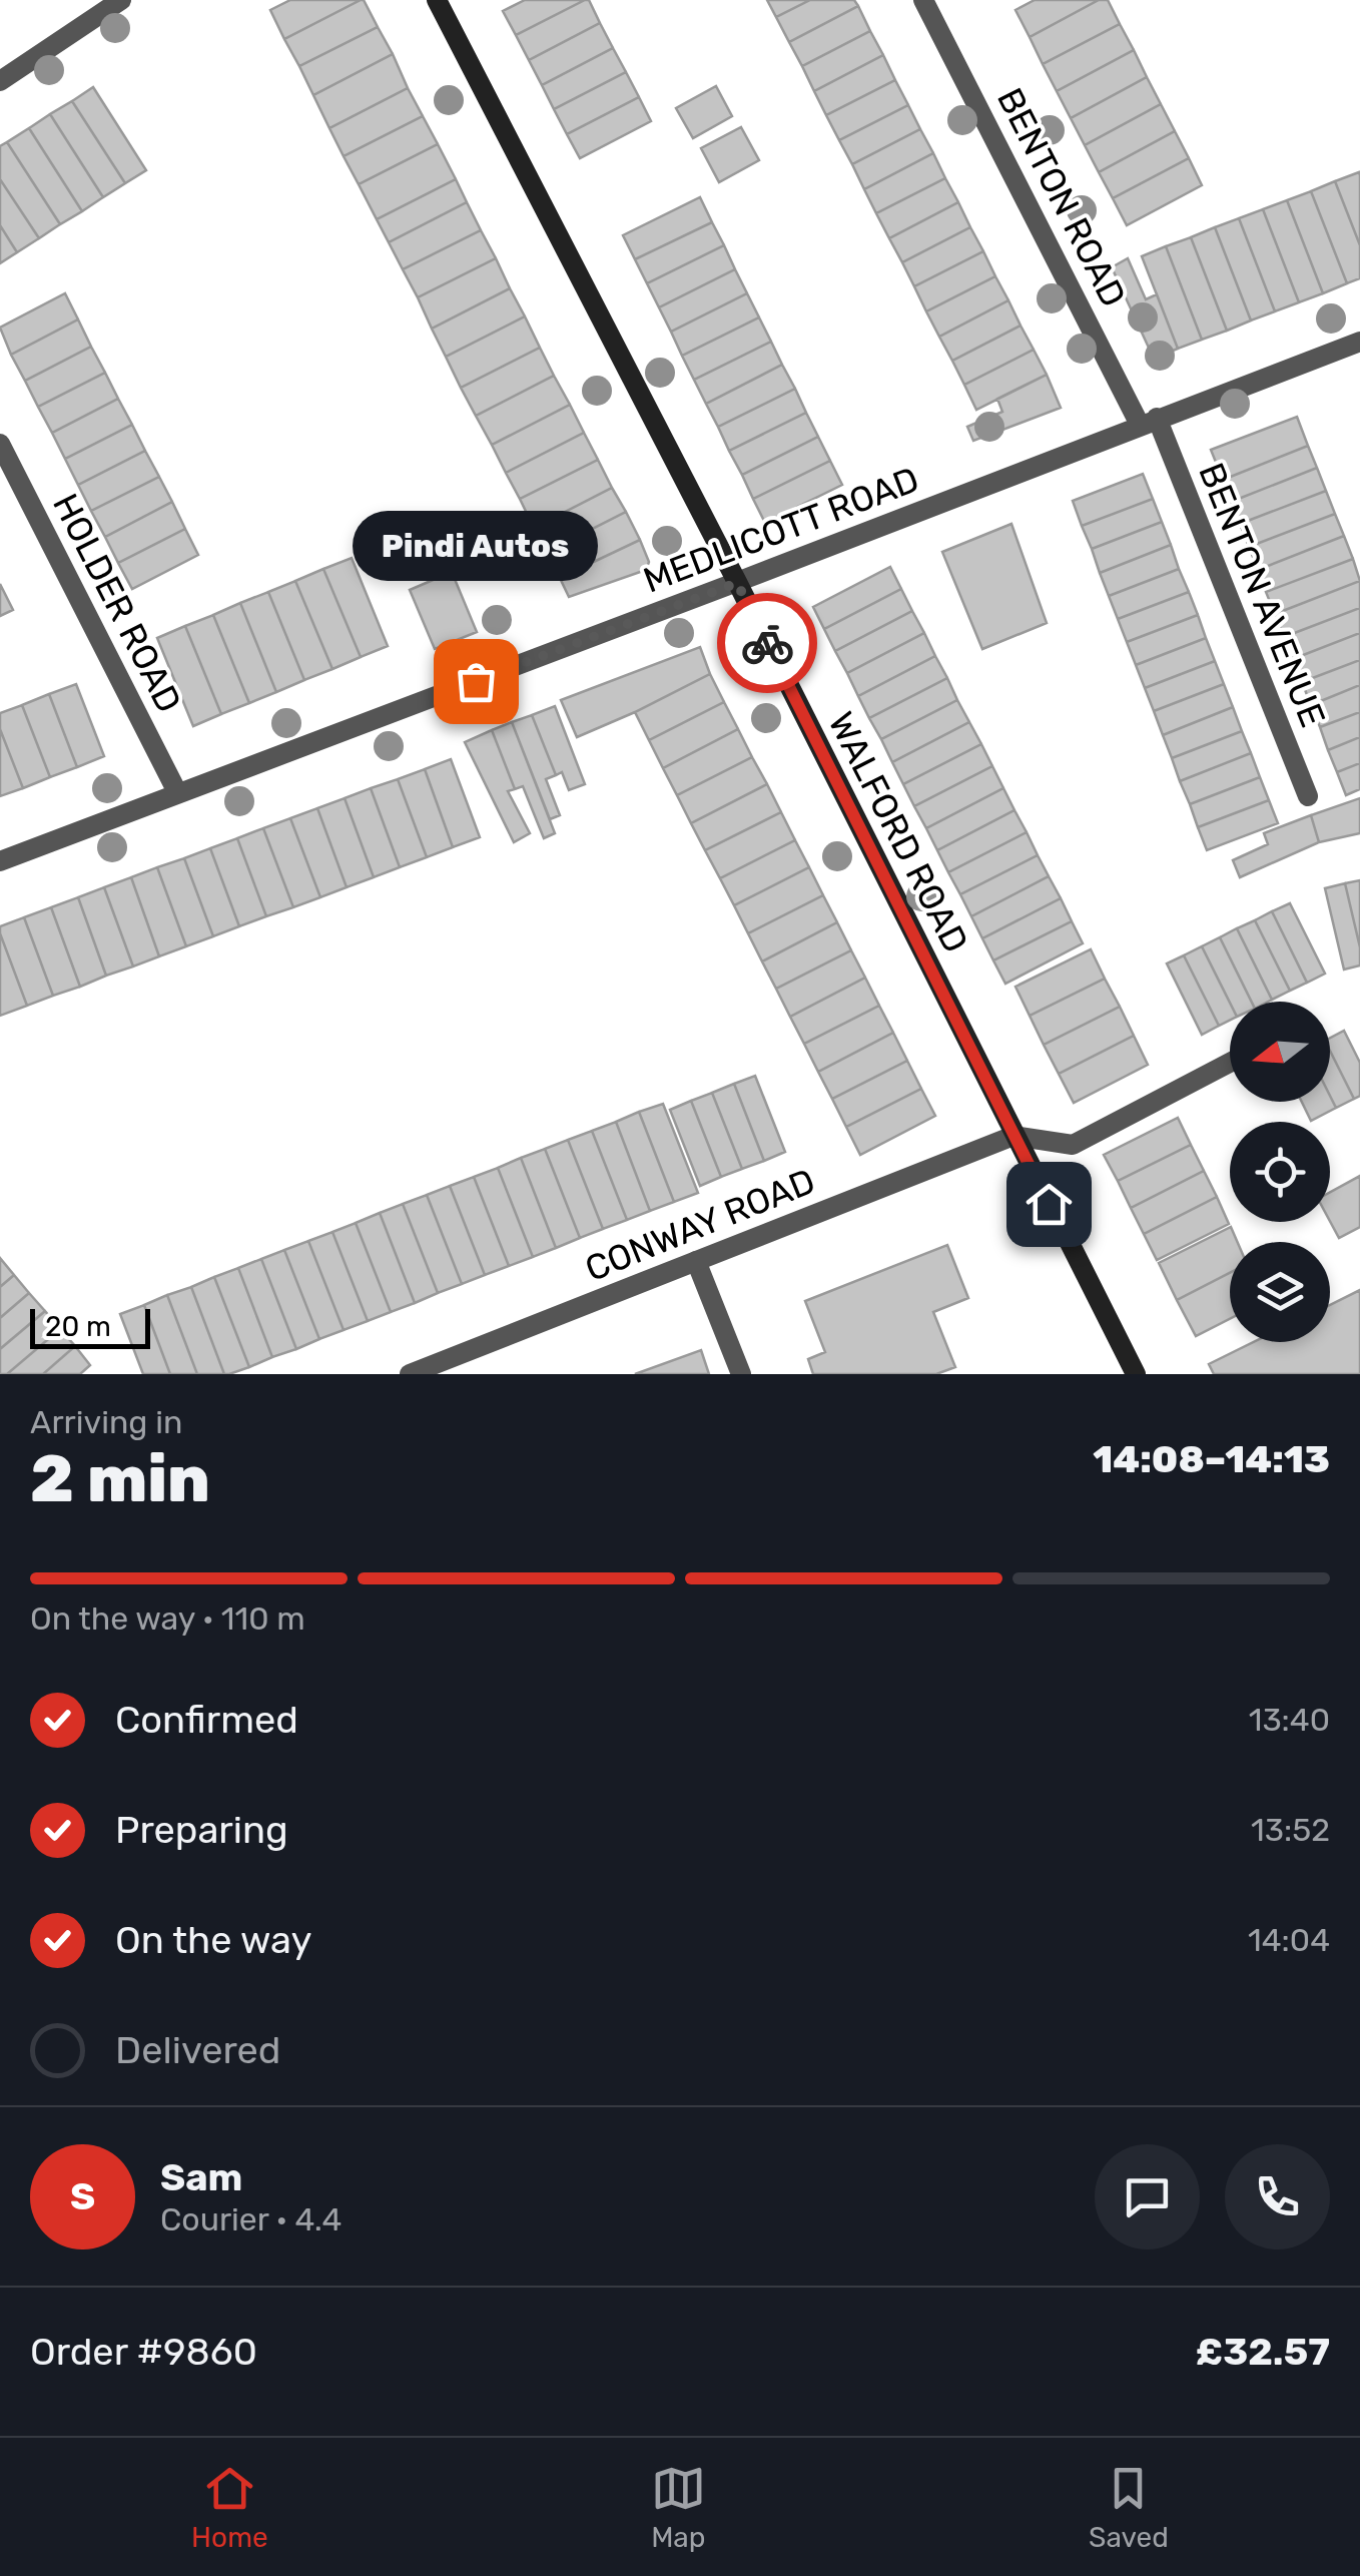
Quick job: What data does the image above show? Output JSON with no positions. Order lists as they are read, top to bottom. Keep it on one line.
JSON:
{"streets":{"main road":["WALFORD ROAD"],"street":["BENTON ROAD","MEDLICOTT ROAD","BENTON AVENUE","HOLDER ROAD","CONWAY ROAD"]},"crossings":[["BENTON ROAD","MEDLICOTT ROAD"],["BENTON ROAD","BENTON AVENUE"],["MEDLICOTT ROAD","BENTON AVENUE"],["MEDLICOTT ROAD","HOLDER ROAD"],["MEDLICOTT ROAD","WALFORD ROAD"],["WALFORD ROAD","CONWAY ROAD"]],"places":["Pindi Autos"],"scale_bar":"20 m","north":"left","page":{"bubble":"Pindi Autos","scale":"20 m","heading":["2 min","Arriving in","14:08–14:13"],"panel":["Sam","Courier · 4.4","Order #9860","£32.57"],"bar":"On the way · 110 m","list":[["Confirmed","13:40"],["Preparing","13:52"],["On the way","14:04"],"Delivered"],"round":"S","tabs":["Home","Map","Saved"]}}
